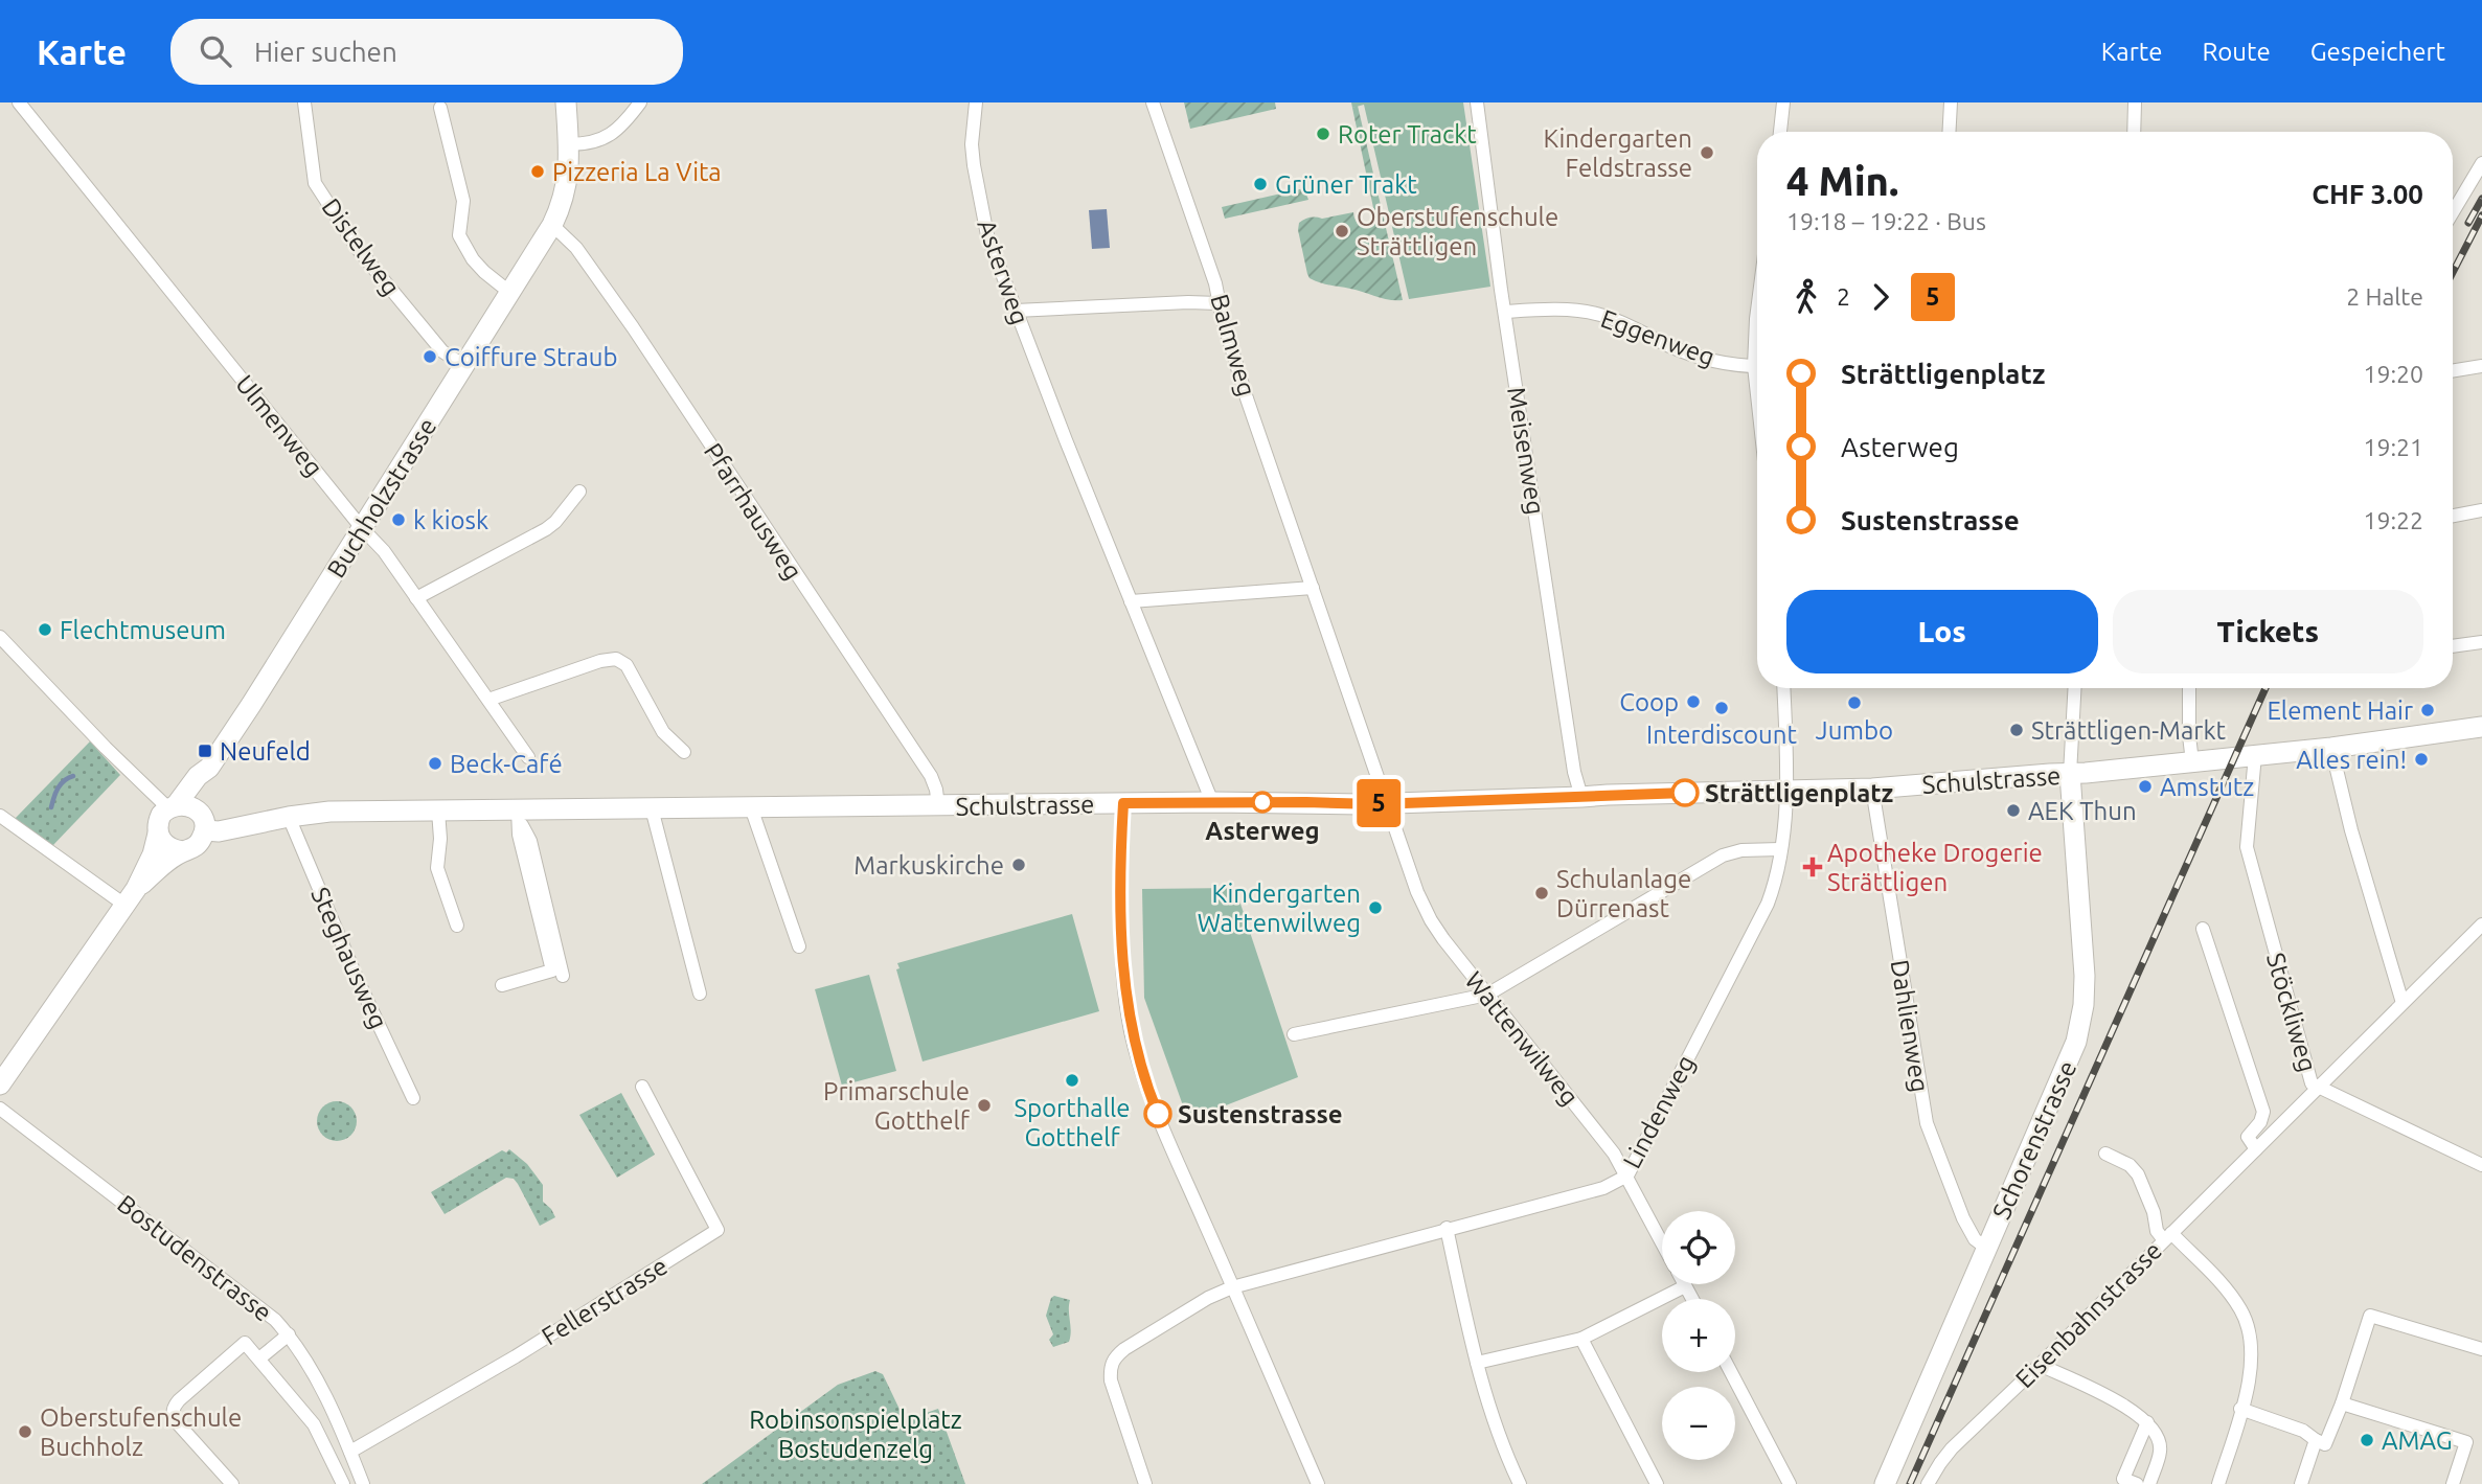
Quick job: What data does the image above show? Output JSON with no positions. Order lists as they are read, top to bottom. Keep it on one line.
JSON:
{"streets":{"street":["Distelweg","Asterweg","Eggenweg","Balmweg","Ulmenweg","Meisenweg","Buchholzstrasse","Pfarrhausweg","Schulstrasse","Steghausweg","Stöckliweg","Dahlienweg","Wattenwilweg","Lindenweg","Schorenstrasse","Bostudenstrasse","Fellerstrasse","Eisenbahnstrasse"]},"crossings":[["Distelweg","Buchholzstrasse"],["Asterweg","Schulstrasse"],["Eggenweg","Meisenweg"],["Balmweg","Schulstrasse"],["Balmweg","Wattenwilweg"],["Ulmenweg","Buchholzstrasse"],["Meisenweg","Schulstrasse"],["Buchholzstrasse","Pfarrhausweg"],["Buchholzstrasse","Schulstrasse"],["Pfarrhausweg","Schulstrasse"],["Schulstrasse","Steghausweg"],["Schulstrasse","Stöckliweg"],["Schulstrasse","Dahlienweg"],["Schulstrasse","Wattenwilweg"],["Schulstrasse","Lindenweg"],["Schulstrasse","Schorenstrasse"],["Stöckliweg","Eisenbahnstrasse"],["Dahlienweg","Schorenstrasse"],["Wattenwilweg","Lindenweg"],["Bostudenstrasse","Fellerstrasse"]],"parks":["Robinsonspielplatz Bostudenzelg"],"places":{"other":["Roter Trackt","Kindergarten Feldstrasse","Pizzeria La Vita","Grüner Trakt","Oberstufenschule Strättligen","Coiffure Straub","k kiosk","Flechtmuseum","Coop","Jumbo","Interdiscount","Element Hair","Strättligen-Markt","Alles rein!","Beck-Café","Amstutz","Strättligenplatz","Asterweg","AEK Thun","Markuskirche","Schulanlage Dürrenast","Kindergarten Wattenwilweg","Sporthalle Gotthelf","Primarschule Gotthelf","Sustenstrasse","Oberstufenschule Buchholz","AMAG"],"transit":["Neufeld"],"health":["Apotheke Drogerie Strättligen"]},"lines":["bus line 5"],"page":{"header":"Karte","search":"Hier suchen","nav":["Karte","Route","Gespeichert"],"on_map":"5","heading":["4 Min.","19:18 – 19:22 · Bus","CHF 3.00"],"legs":["2","5","2 Halte"],"list":[{"name":"Strättligenplatz","value":"19:20"},{"name":"Asterweg","value":"19:21"},{"name":"Sustenstrasse","value":"19:22"}],"buttons":["Los","Tickets"],"map_buttons":["+","−"]}}
